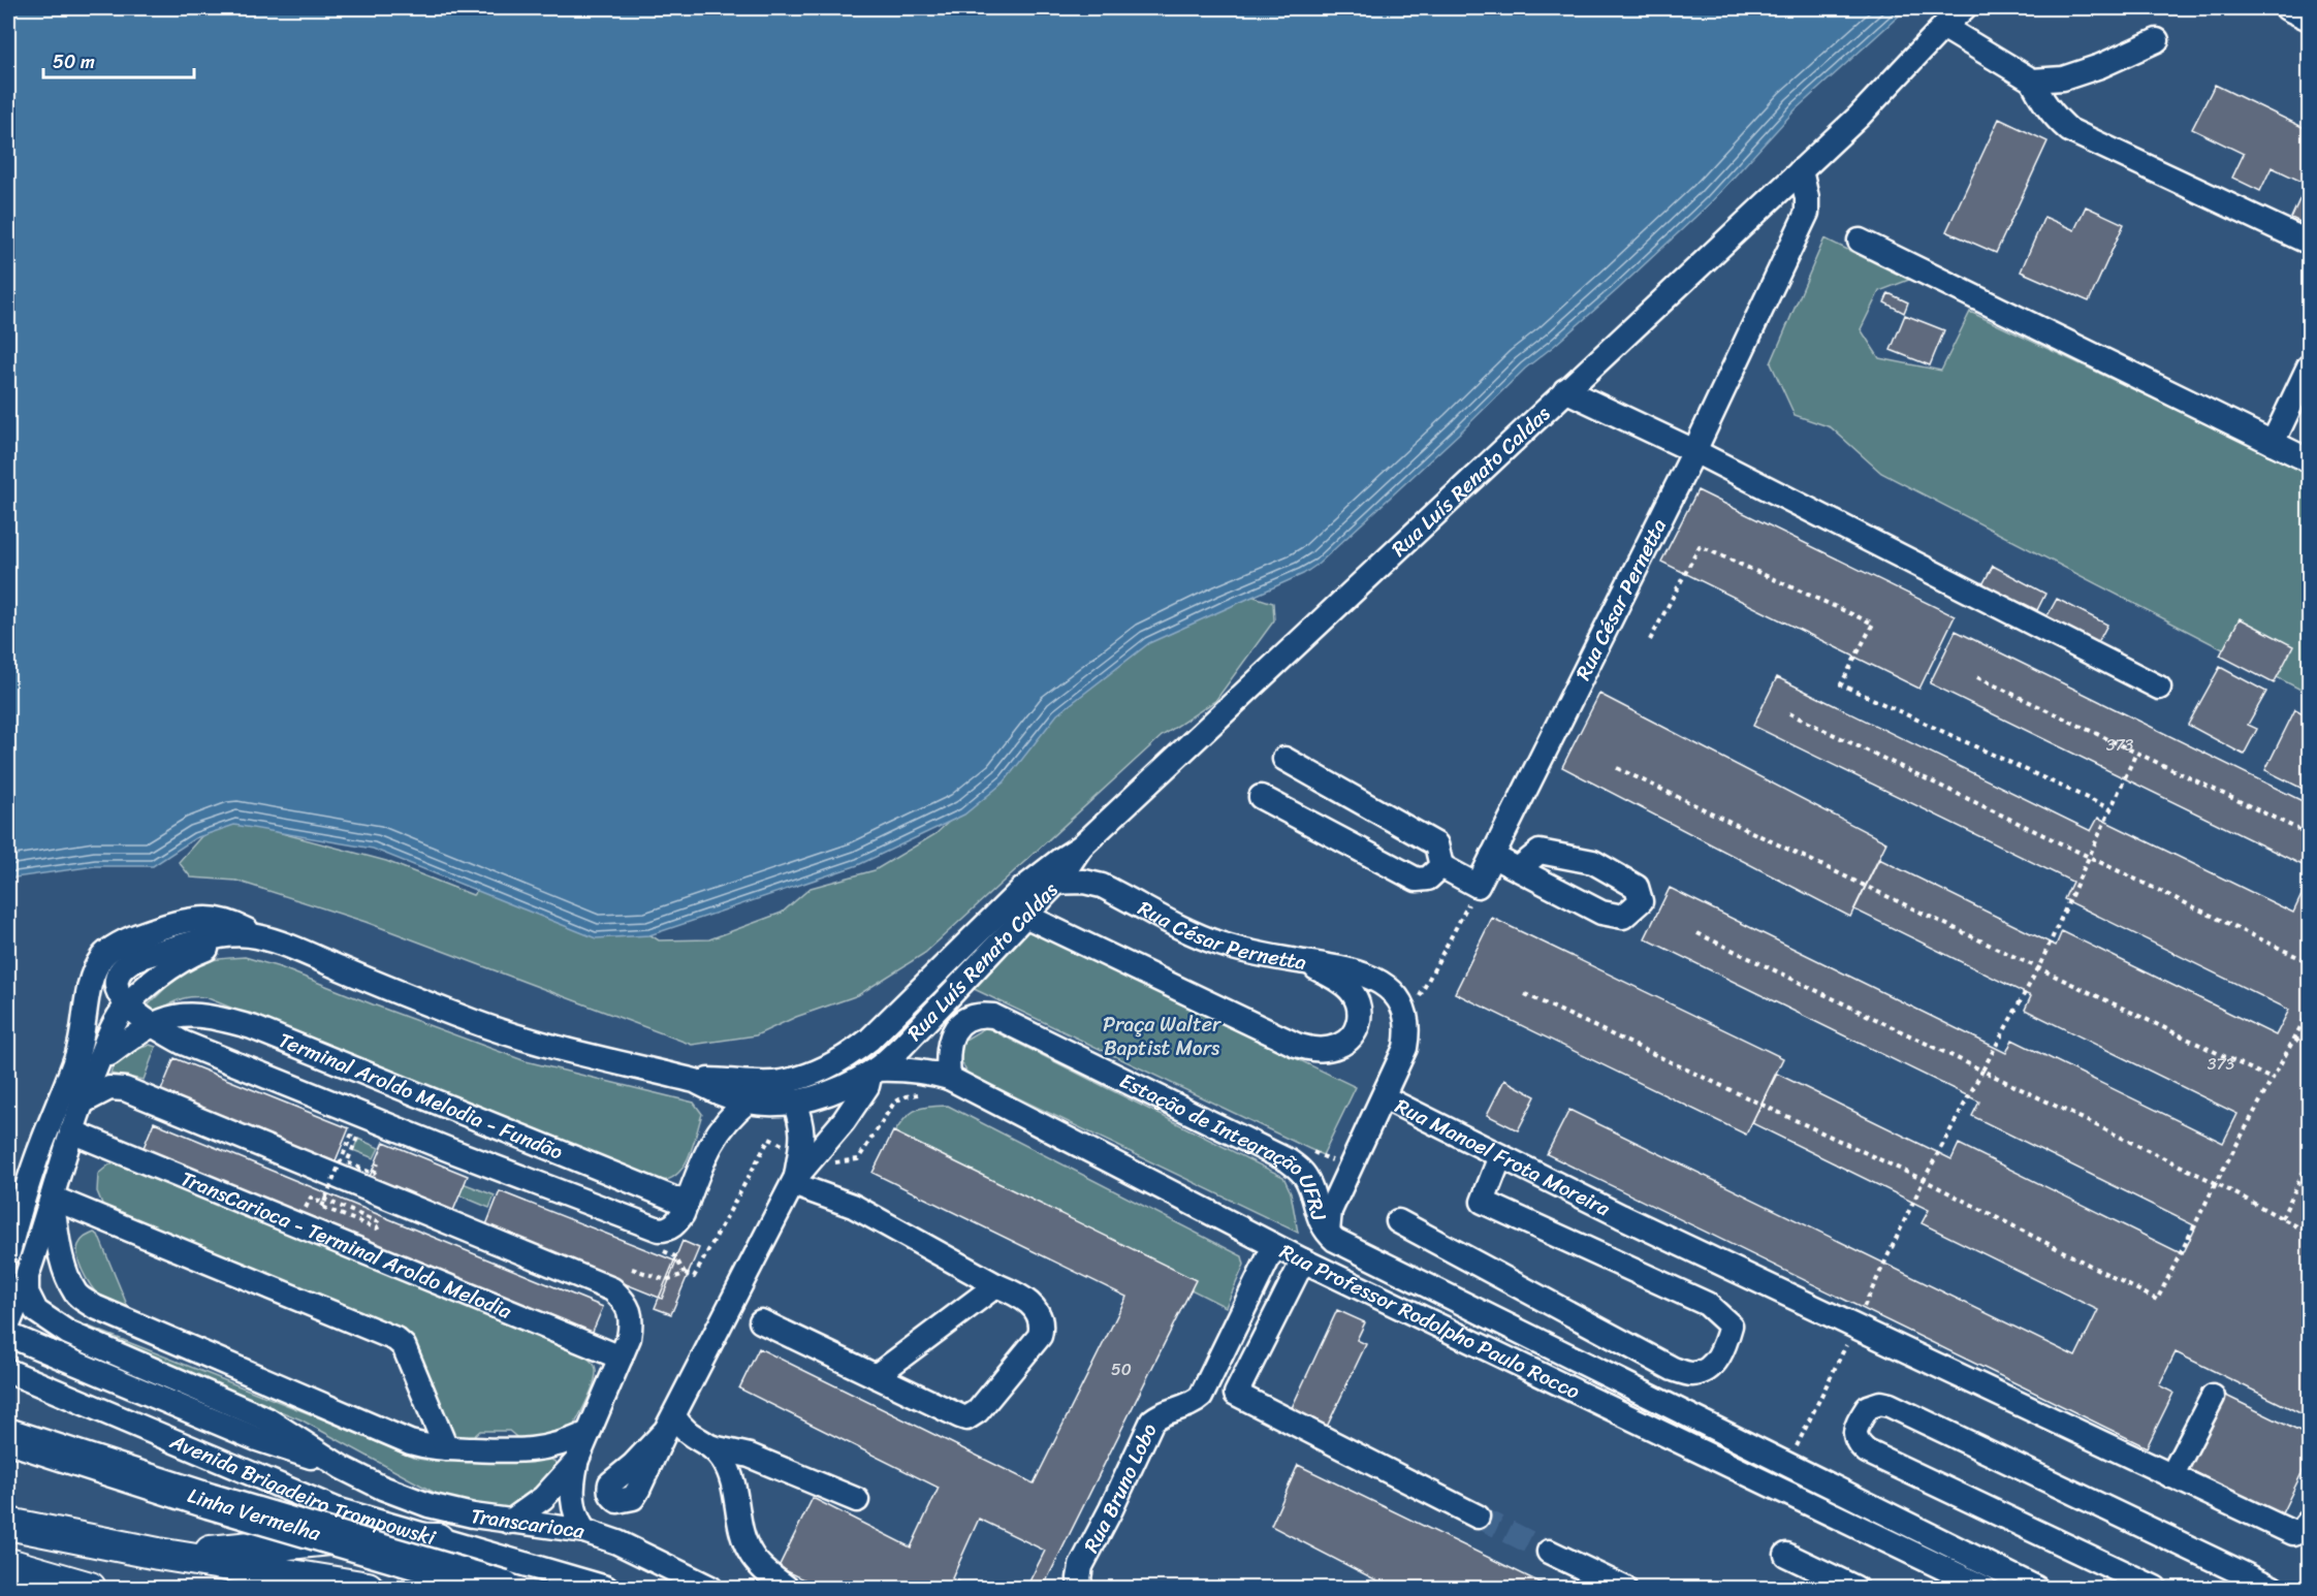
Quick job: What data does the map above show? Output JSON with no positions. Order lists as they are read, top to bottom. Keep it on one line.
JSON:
{"streets":{"highway":["Linha Vermelha"],"street":["Rua Luís Renato Caldas","Rua César Pernetta","Terminal Aroldo Melodia - Fundão","Estação de Integração UFRJ","Rua Manoel Frota Moreira","TransCarioca - Terminal Aroldo Melodia","Rua Professor Rodolpho Paulo Rocco","Rua Bruno Lobo","Avenida Brigadeiro Trompowski","Transcarioca"]},"crossings":[["Rua Luís Renato Caldas","Rua César Pernetta"],["Rua Luís Renato Caldas","Terminal Aroldo Melodia - Fundão"],["Rua Luís Renato Caldas","Rua Professor Rodolpho Paulo Rocco"],["Estação de Integração UFRJ","Rua Professor Rodolpho Paulo Rocco"],["Rua Professor Rodolpho Paulo Rocco","Rua Bruno Lobo"]],"parks":["Praça Walter Baptist Mors"],"house_numbers":["373","373","50"],"scale_bar":"50 m"}
